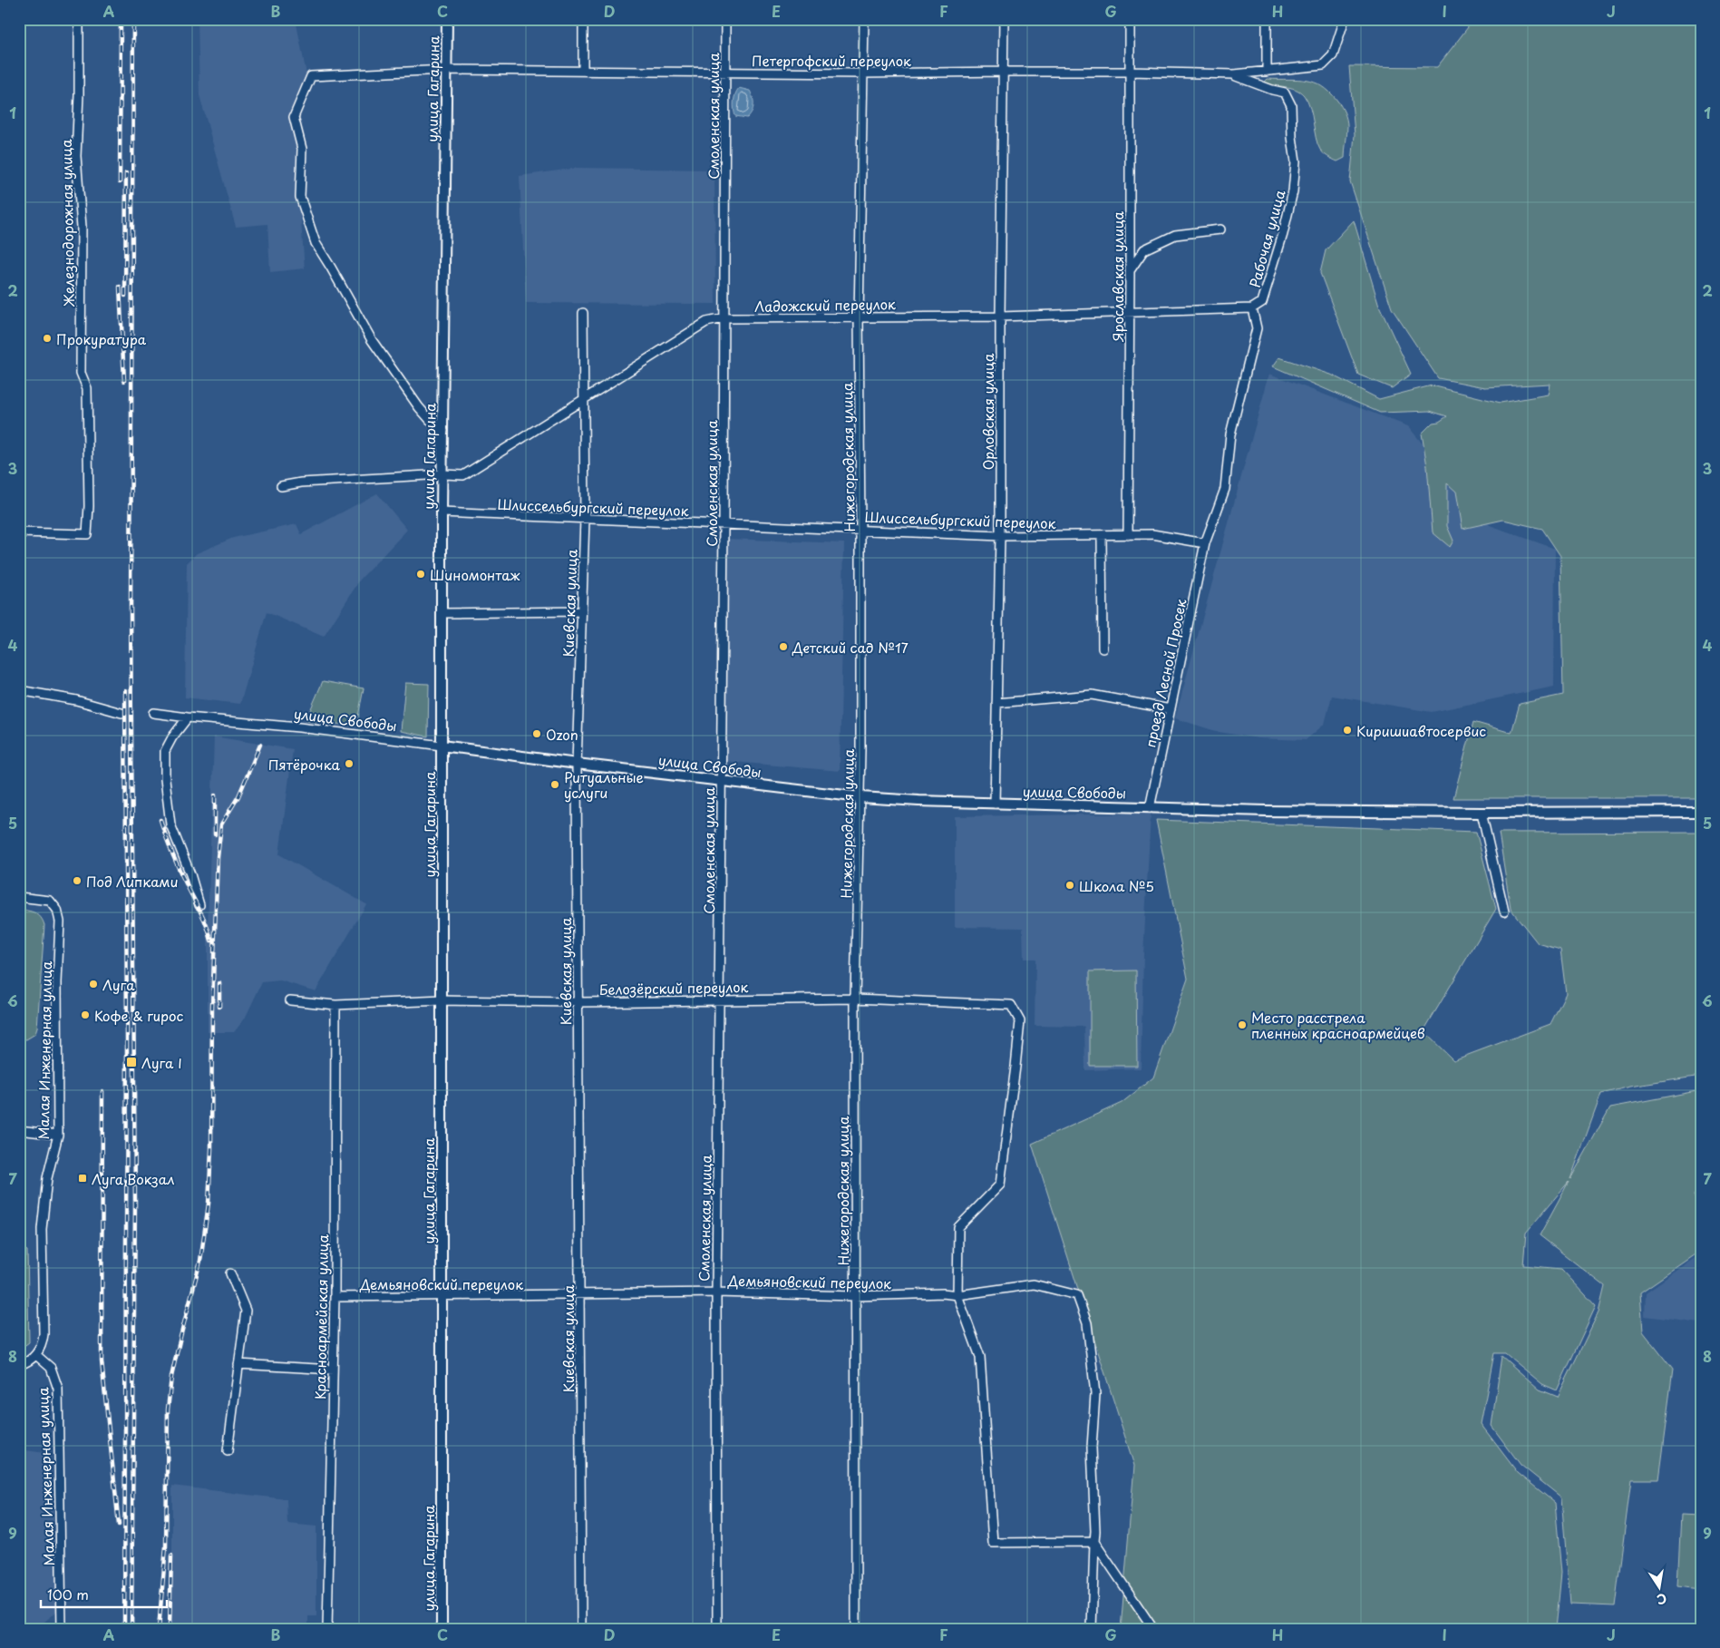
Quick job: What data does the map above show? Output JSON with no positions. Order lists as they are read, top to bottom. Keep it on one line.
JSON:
{"streets":{"street":["Петергофский переулок","улица Гагарина","Смоленская улица","Железнодорожная улица","Рабочая улица","Ярославская улица","Ладожский переулок","Орловская улица","Нижегородская улица","Шлиссельбургский переулок","Киевская улица","проезд Лесной Просек","улица Свободы","Белозёрский переулок","Малая Инженерная улица","Демьяновский переулок","Красноармейская улица"]},"crossings":[["Петергофский переулок","улица Гагарина"],["Петергофский переулок","Смоленская улица"],["Петергофский переулок","Рабочая улица"],["Петергофский переулок","Ярославская улица"],["Петергофский переулок","Орловская улица"],["Петергофский переулок","Нижегородская улица"],["улица Гагарина","Ладожский переулок"],["улица Гагарина","Шлиссельбургский переулок"],["улица Гагарина","улица Свободы"],["улица Гагарина","Белозёрский переулок"],["улица Гагарина","Демьяновский переулок"],["Смоленская улица","Ладожский переулок"],["Смоленская улица","Шлиссельбургский переулок"],["Смоленская улица","улица Свободы"],["Смоленская улица","Белозёрский переулок"],["Смоленская улица","Демьяновский переулок"],["Рабочая улица","Ладожский переулок"],["Ярославская улица","Ладожский переулок"],["Ярославская улица","Шлиссельбургский переулок"],["Ладожский переулок","Орловская улица"],["Ладожский переулок","Нижегородская улица"],["Ладожский переулок","Киевская улица"],["Орловская улица","Шлиссельбургский переулок"],["Орловская улица","улица Свободы"],["Нижегородская улица","Шлиссельбургский переулок"],["Нижегородская улица","улица Свободы"],["Нижегородская улица","Белозёрский переулок"],["Нижегородская улица","Демьяновский переулок"],["Шлиссельбургский переулок","Киевская улица"],["Шлиссельбургский переулок","проезд Лесной Просек"],["Киевская улица","улица Свободы"],["Киевская улица","Белозёрский переулок"],["Киевская улица","Демьяновский переулок"],["проезд Лесной Просек","улица Свободы"],["Белозёрский переулок","Демьяновский переулок"],["Белозёрский переулок","Красноармейская улица"],["Демьяновский переулок","Красноармейская улица"]],"places":{"other":["Прокуратура","Шиномонтаж","Детский сад №17","Киришиавтосервис","Ozon","Пятёрочка","Ритуальные услуги","Под Липками","Школа №5","Луга","Кофе & гирос","Место расстрела пленных красноармейцев"],"transit":["Луга I","Луга Вокзал"]},"scale_bar":"100 m","north":"bottom","grid":{"columns":["A","B","C","D","E","F","G","H","I","J"],"rows":["1","2","3","4","5","6","7","8","9"]}}
